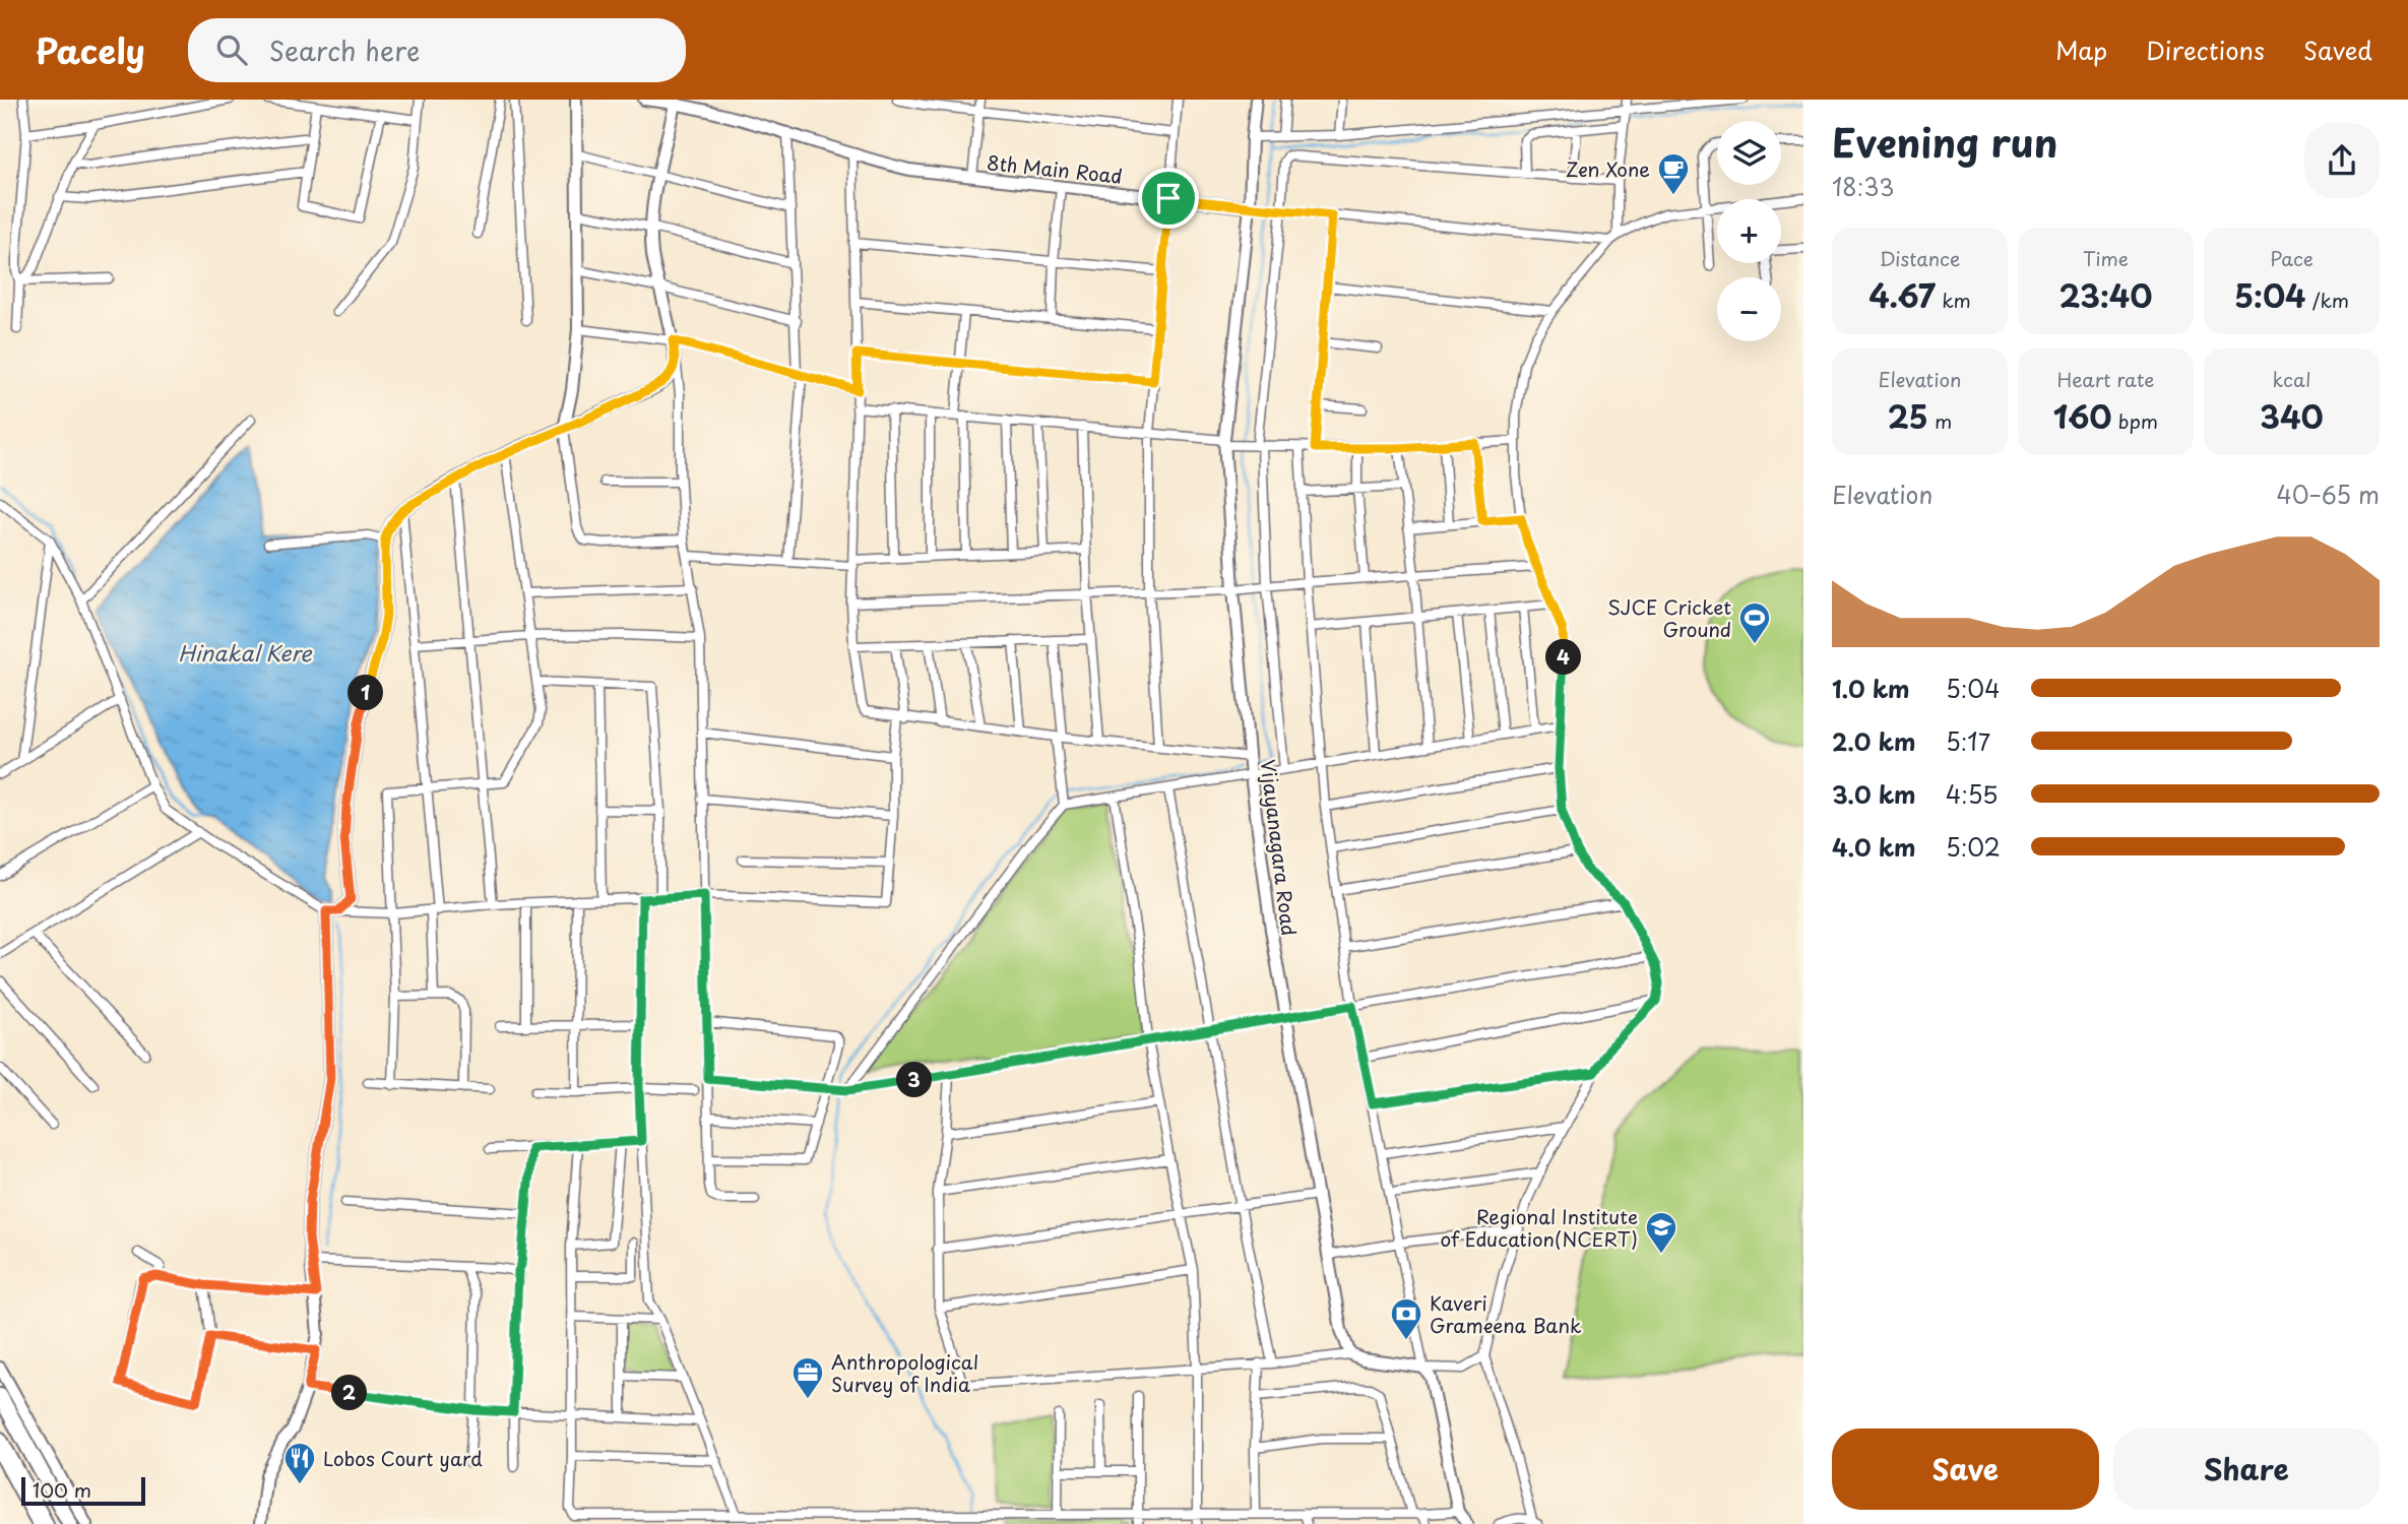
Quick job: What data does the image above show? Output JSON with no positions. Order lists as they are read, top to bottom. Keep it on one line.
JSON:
{"streets":{"street":["8th Main Road","Vijayanagara Road"]},"crossings":[["8th Main Road","Vijayanagara Road"]],"water":["Hinakal Kere"],"places":{"cafe":["Zen Xone"],"sports":["SJCE Cricket Ground"],"school or university":["Regional Institute of Education(NCERT)"],"bank":["Kaveri Grameena Bank"],"office":["Anthropological Survey of India"],"restaurant":["Lobos Court yard"]},"scale_bar":"100 m","page":{"header":"Pacely","search":"Search here","nav":["Map","Directions","Saved"],"heading":["Evening run","18:33"],"map_buttons":["+","−"],"stats":[["Distance","4.67 km"],["Time","23:40"],["Pace","5:04 /km"],["Elevation","25 m"],["Heart rate","160 bpm"],["kcal","340"]],"chart":["Elevation","40–65 m"],"pins":["4","1","3","2"],"list":[{"name":"1.0 km","note":"5:04"},{"name":"2.0 km","note":"5:17"},{"name":"3.0 km","note":"4:55"},{"name":"4.0 km","note":"5:02"}],"buttons":["Save","Share"],"scale":"100 m"}}
